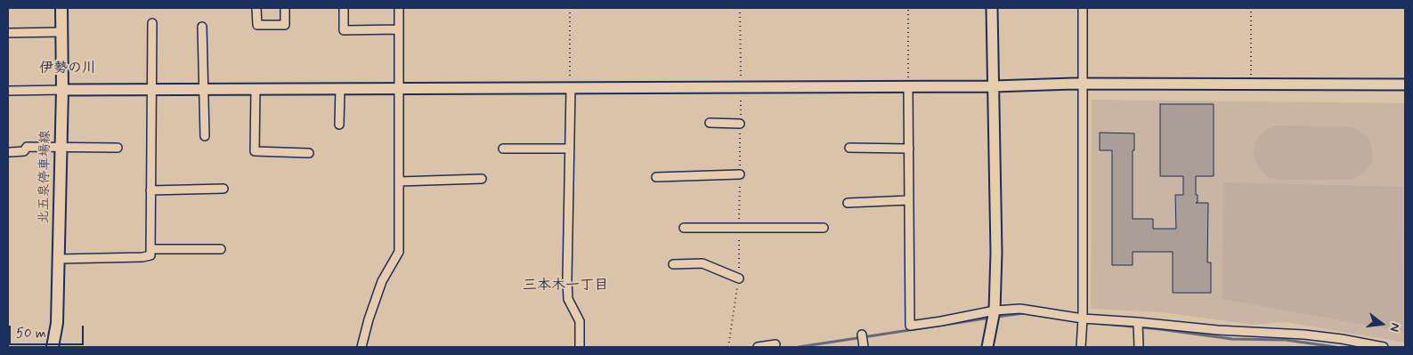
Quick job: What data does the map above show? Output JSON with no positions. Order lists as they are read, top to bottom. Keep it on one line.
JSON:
{"streets":{"main road":["北五泉停車場線"]},"districts":["伊勢の川","三本木一丁目"],"scale_bar":"50 m","north":"right"}
